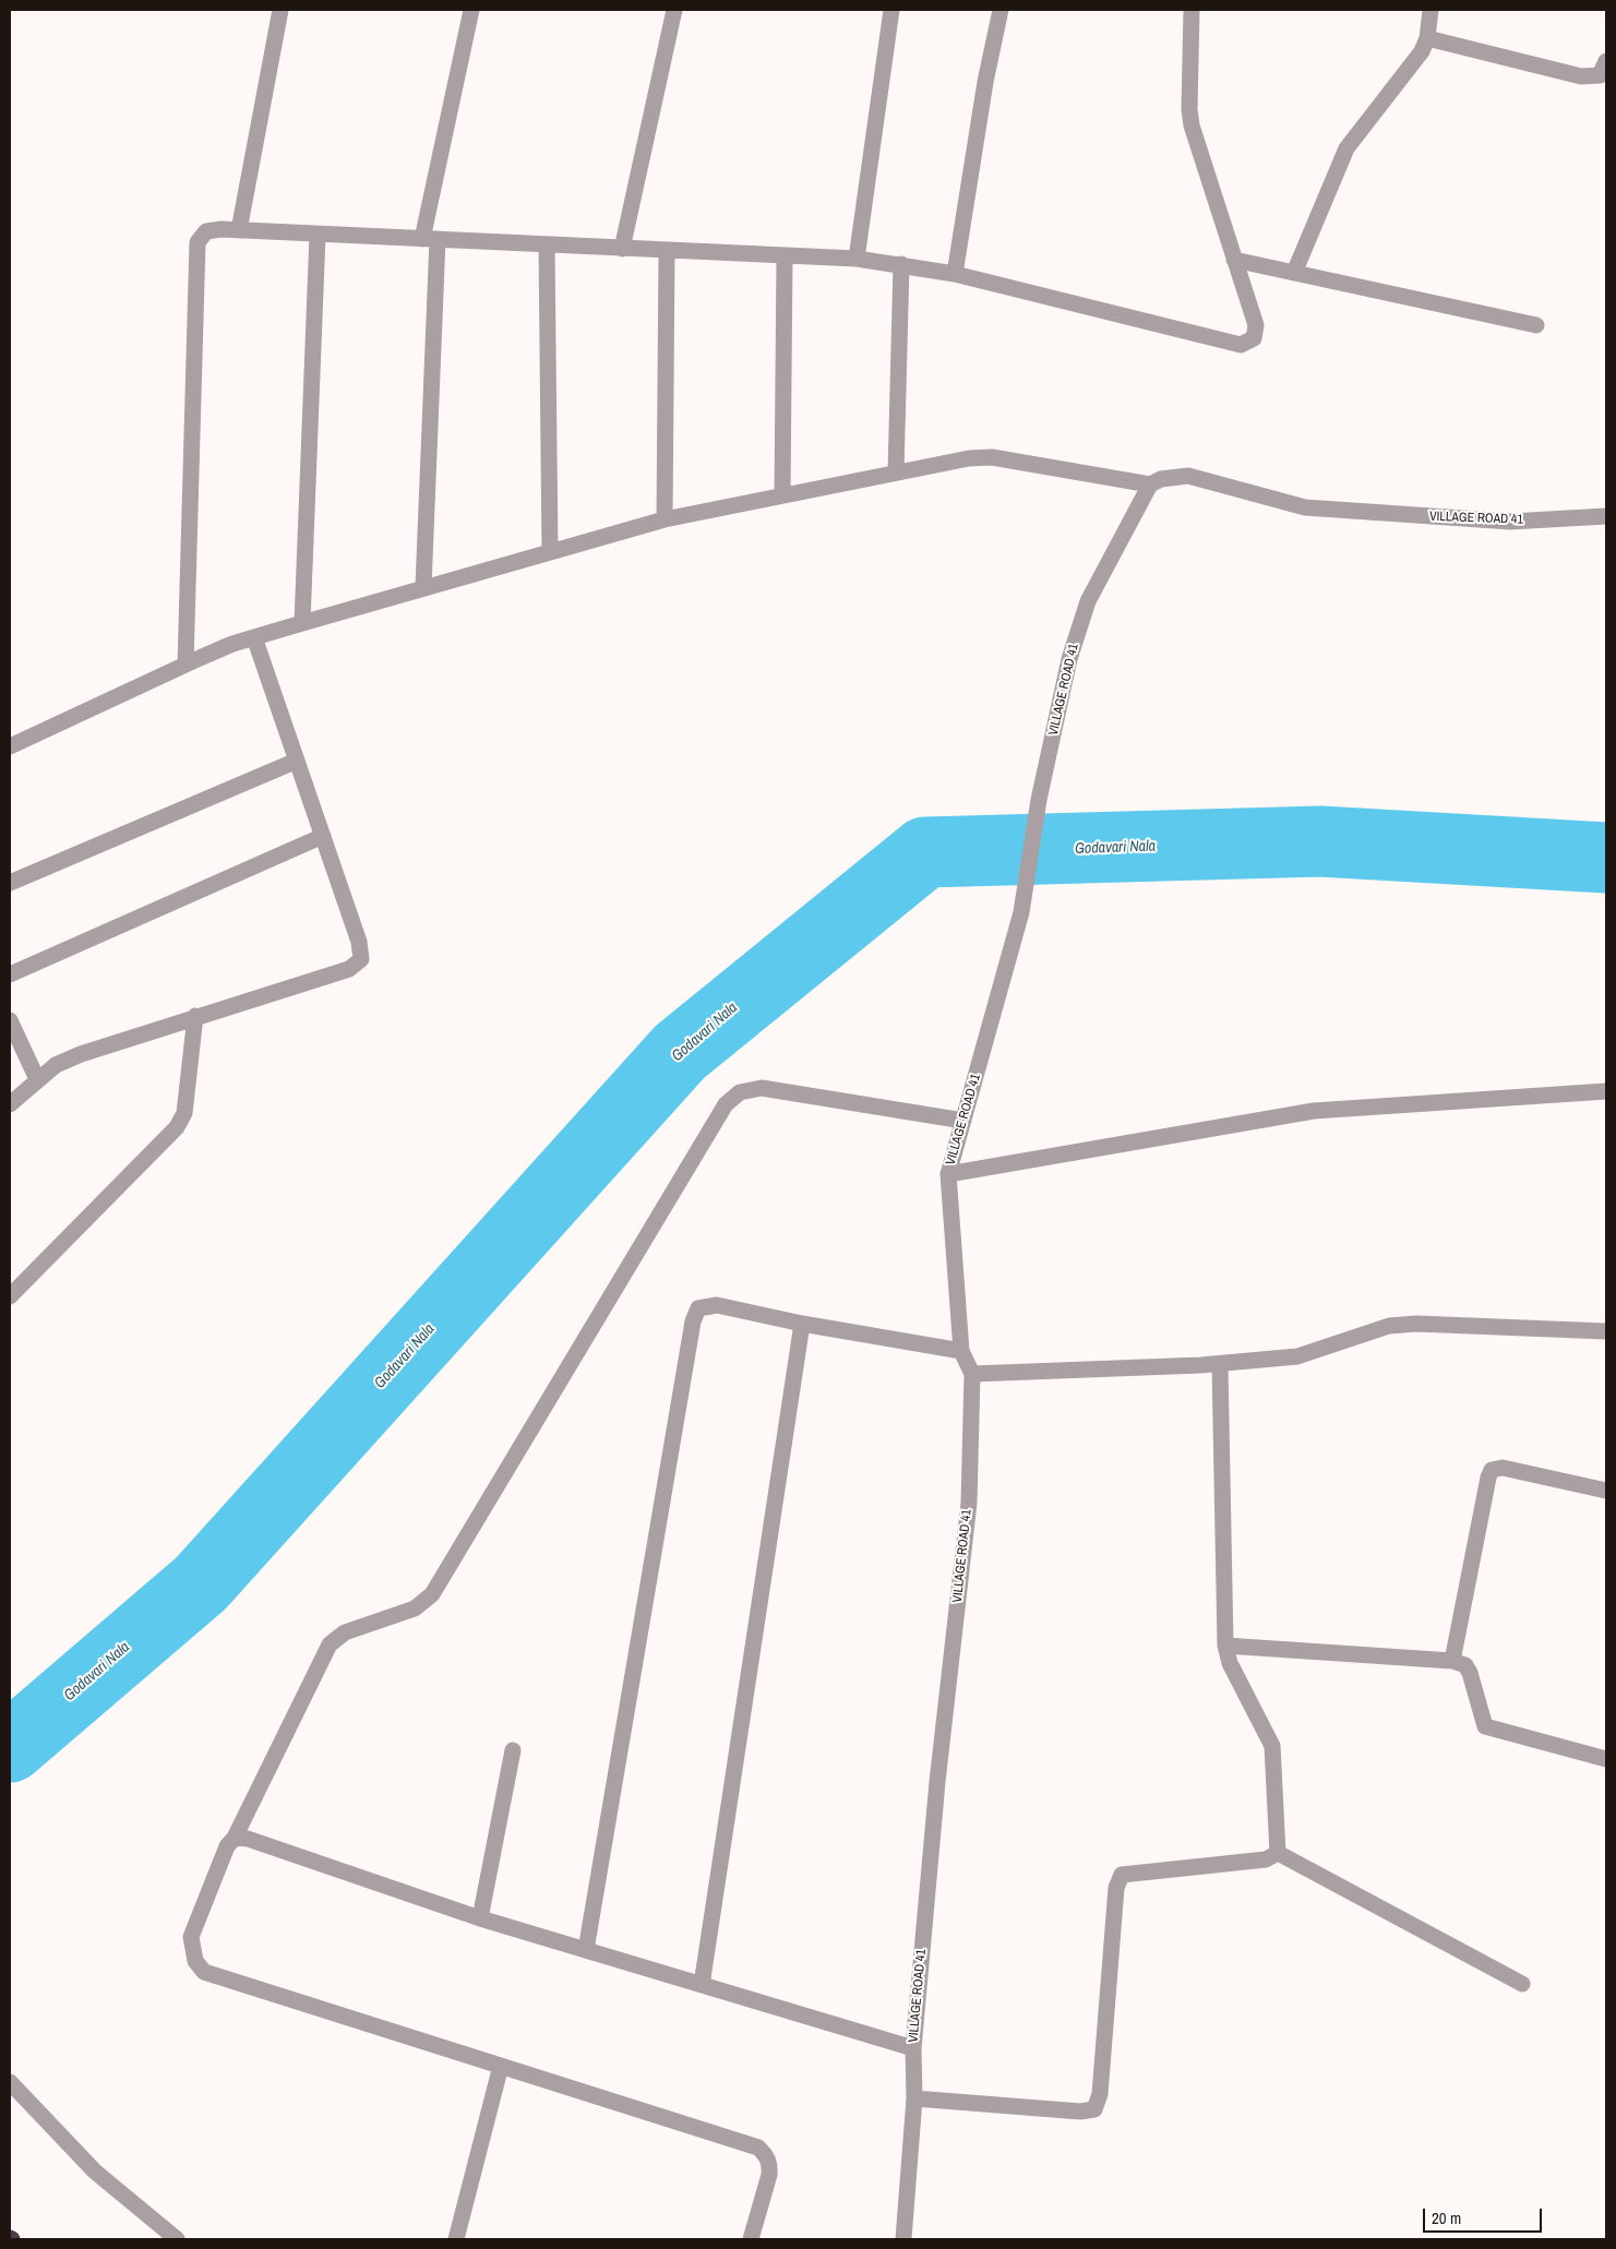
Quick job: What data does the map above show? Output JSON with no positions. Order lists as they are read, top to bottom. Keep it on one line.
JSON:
{"streets":{"street":["VILLAGE ROAD 41"]},"water":["Godavari Nala"],"scale_bar":"20 m"}
